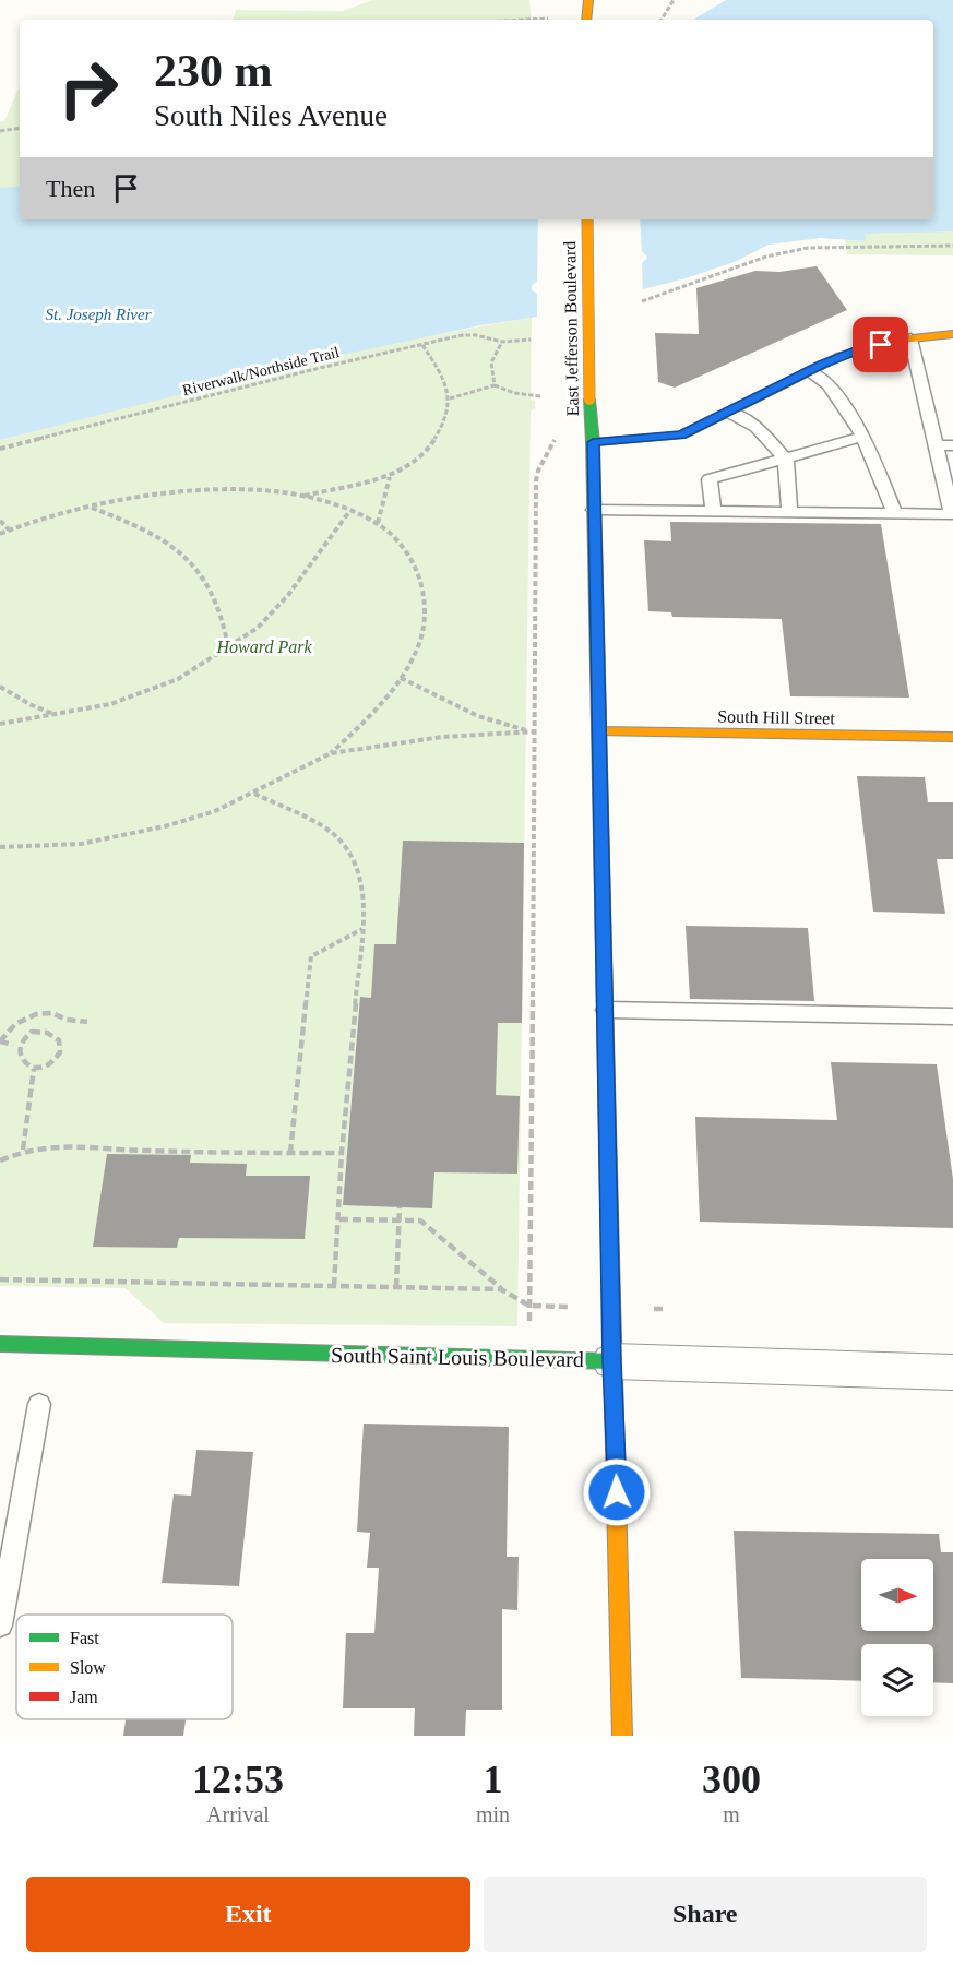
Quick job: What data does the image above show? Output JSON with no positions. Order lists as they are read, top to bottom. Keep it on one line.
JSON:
{"streets":{"street":["East Jefferson Boulevard","South Hill Street","South Saint Louis Boulevard"],"path":["Riverwalk/Northside Trail"]},"crossings":[["East Jefferson Boulevard","South Hill Street"],["East Jefferson Boulevard","South Saint Louis Boulevard"]],"water":["St. Joseph River"],"parks":["Howard Park"],"legend":["Fast","Slow","Jam"],"north":"right","page":{"turn":["230 m","South Niles Avenue"],"then":"Then","eta":["12:53","Arrival","1","min","300","m"],"buttons":["Exit","Share"]}}
